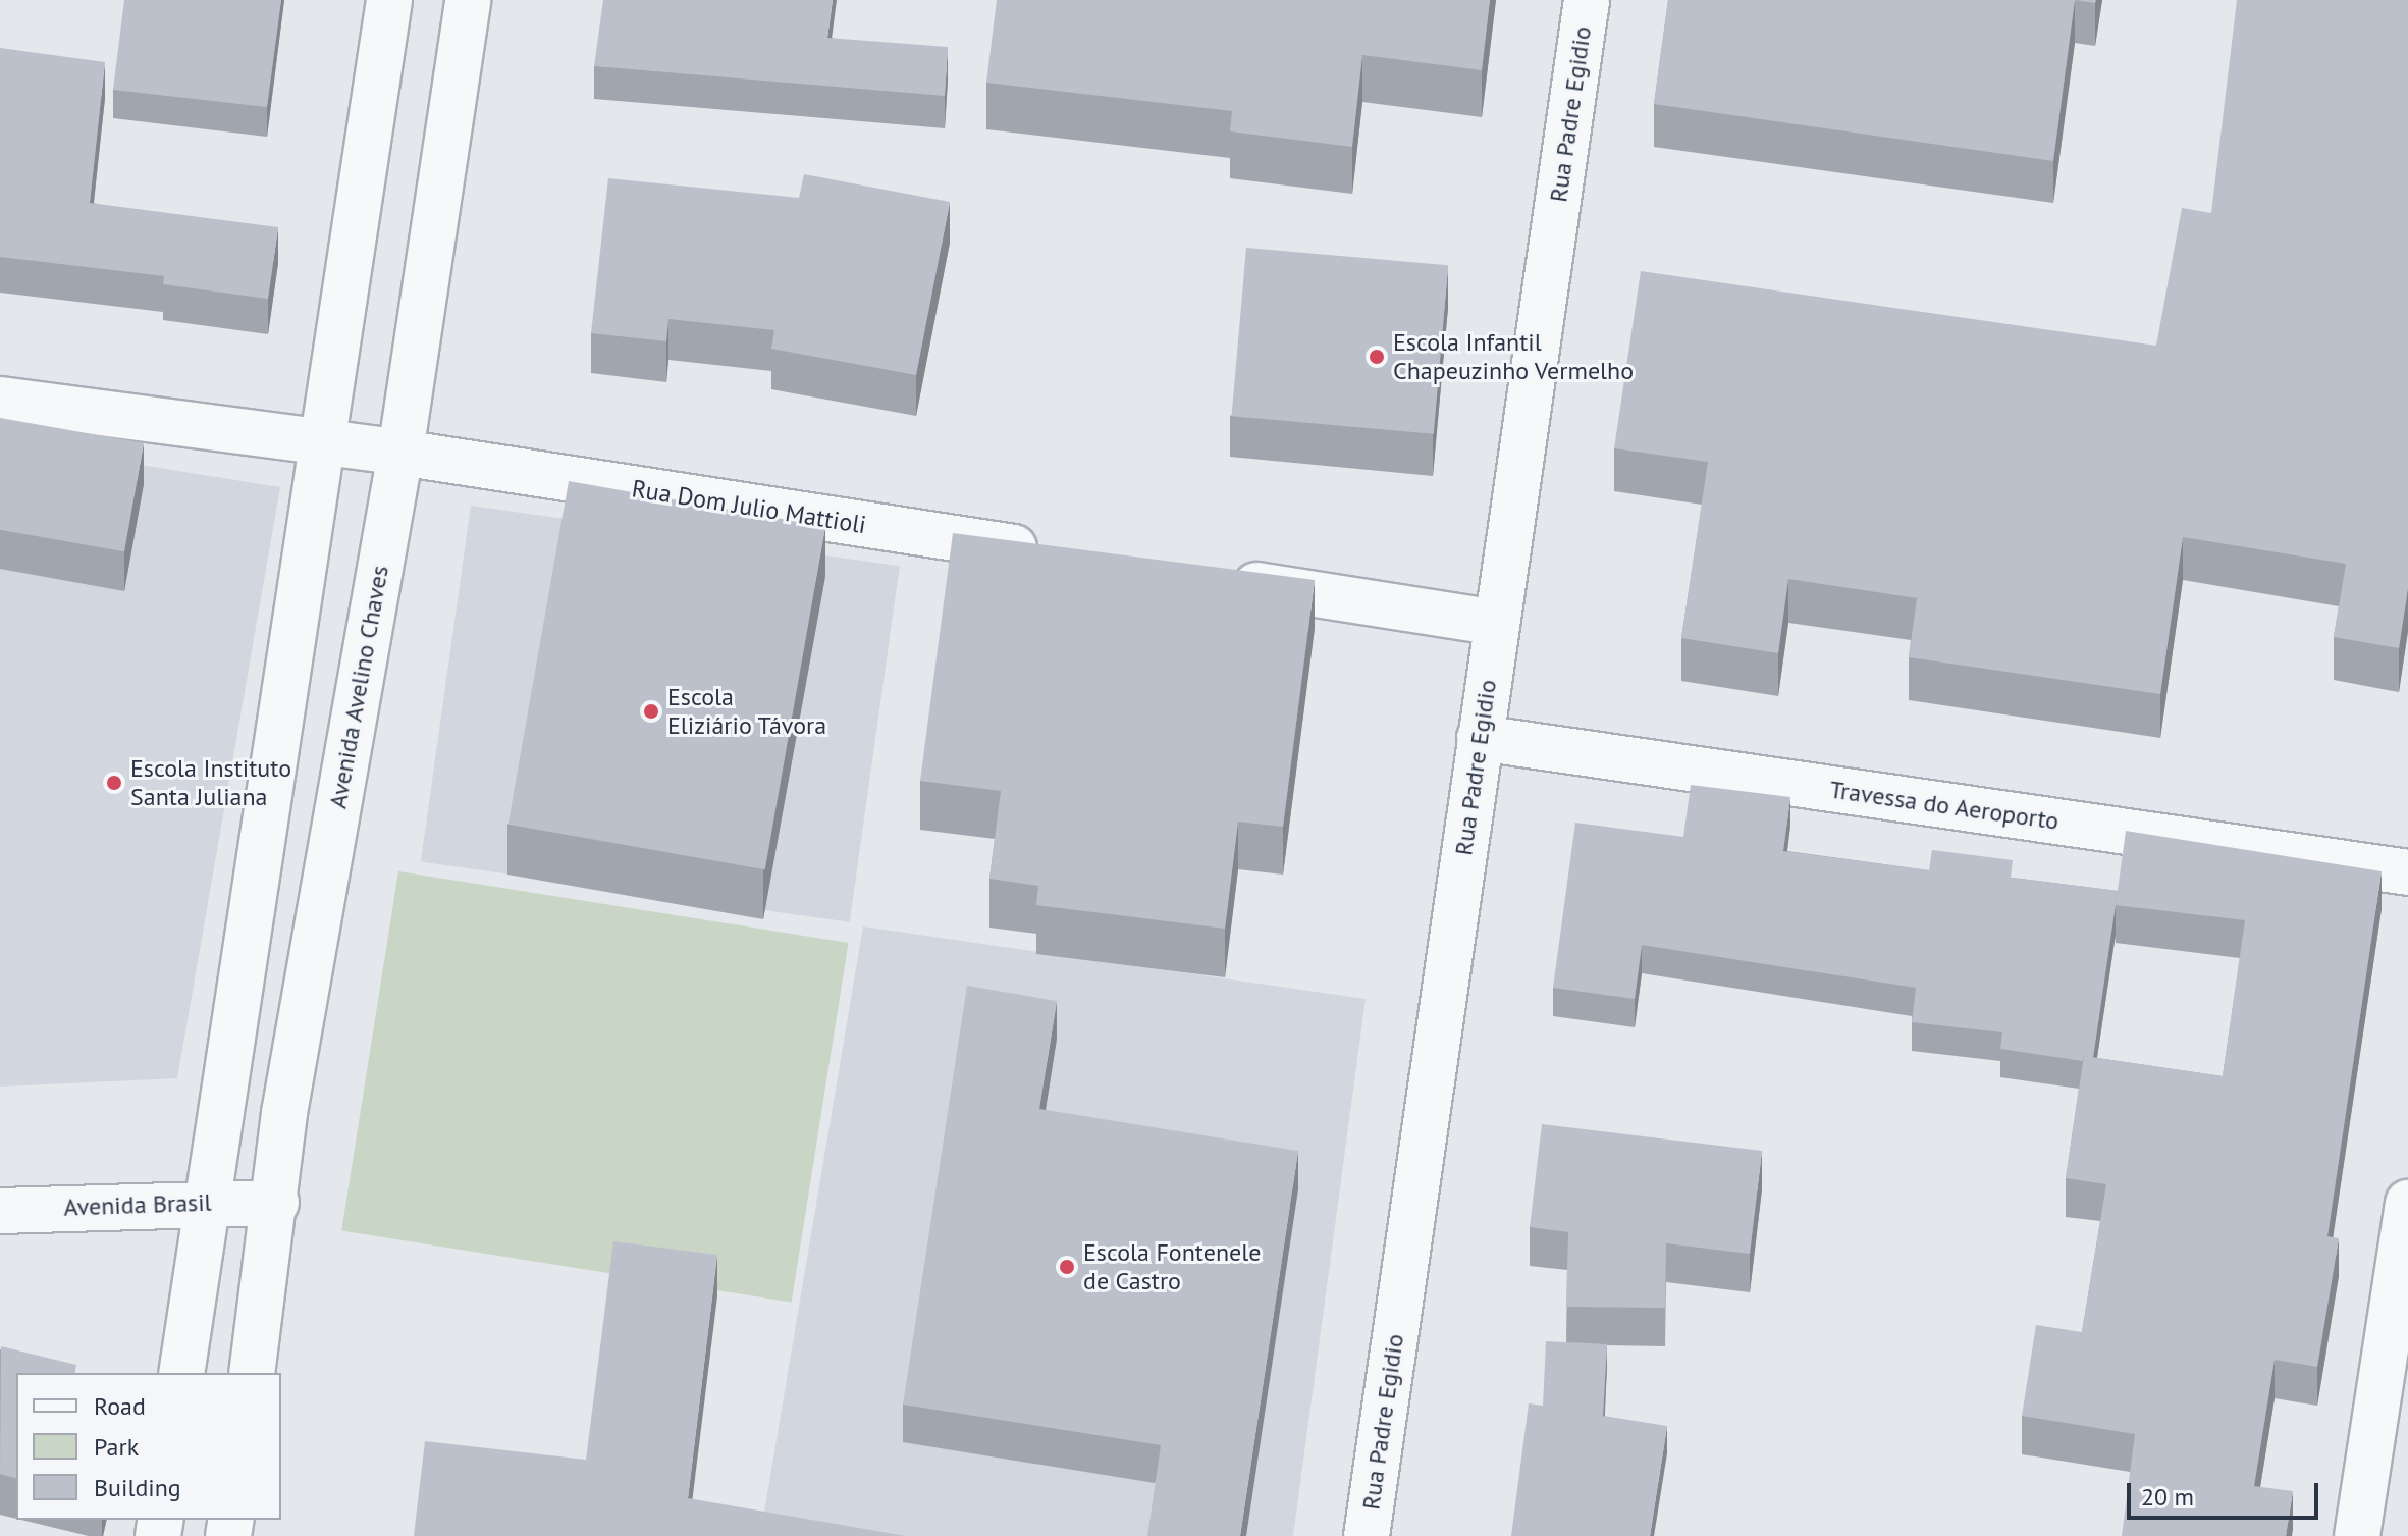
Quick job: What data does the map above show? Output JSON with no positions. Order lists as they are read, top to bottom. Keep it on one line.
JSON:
{"streets":{"street":["Rua Padre Egidio","Rua Dom Julio Mattioli","Avenida Avelino Chaves","Travessa do Aeroporto","Avenida Brasil"]},"crossings":[["Rua Padre Egidio","Travessa do Aeroporto"],["Rua Dom Julio Mattioli","Avenida Avelino Chaves"],["Avenida Avelino Chaves","Avenida Brasil"]],"places":["Escola Infantil Chapeuzinho Vermelho","Escola Eliziário Távora","Escola Instituto Santa Juliana","Escola Fontenele de Castro"],"legend":["Road","Park","Building"],"scale_bar":"20 m"}
